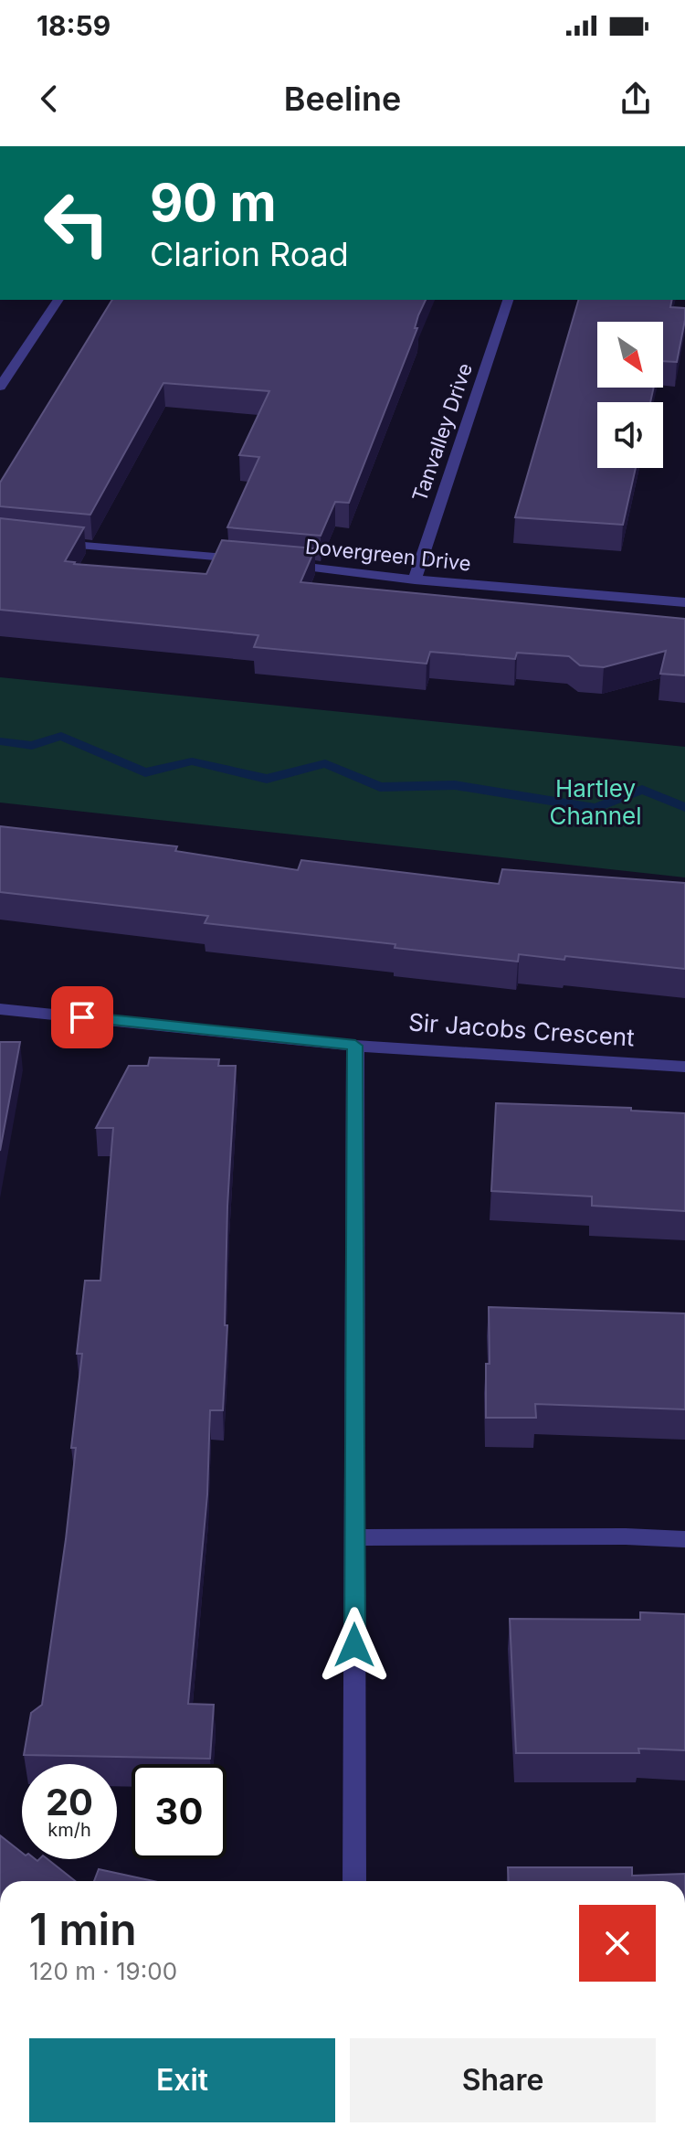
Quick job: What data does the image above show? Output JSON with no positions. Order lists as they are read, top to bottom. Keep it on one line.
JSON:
{"streets":{"street":["Tanvalley Drive","Dovergreen Drive","Sir Jacobs Crescent"]},"crossings":[["Tanvalley Drive","Dovergreen Drive"]],"parks":["Hartley Channel"],"north":"bottom right","page":{"status":"18:59","header":"Beeline","turn":["90 m","Clarion Road"],"speed":"20 km/h","limit":"30","heading":["1 min","120 m · 19:00"],"buttons":["Exit","Share"]}}
